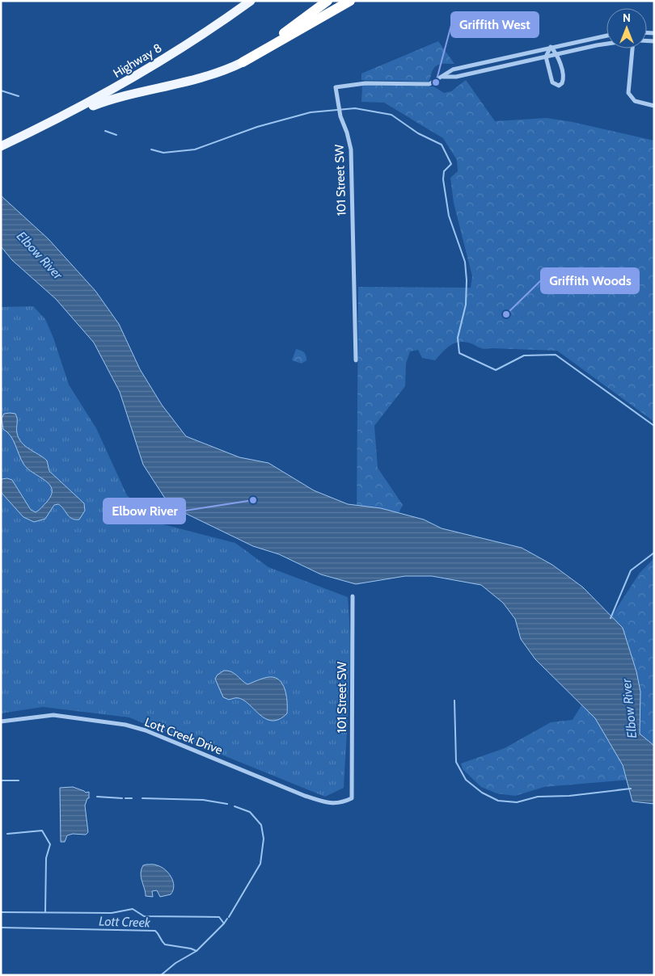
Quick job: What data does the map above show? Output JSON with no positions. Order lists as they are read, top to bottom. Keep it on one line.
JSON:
{"streets":{"main road":["Highway 8"],"street":["101 Street SW","Lott Creek Drive"]},"crossings":[["101 Street SW","Lott Creek Drive"]],"water":["Elbow River","Lott Creek"],"places":["Griffith West","Griffith Woods","Elbow River"],"north":"top"}
